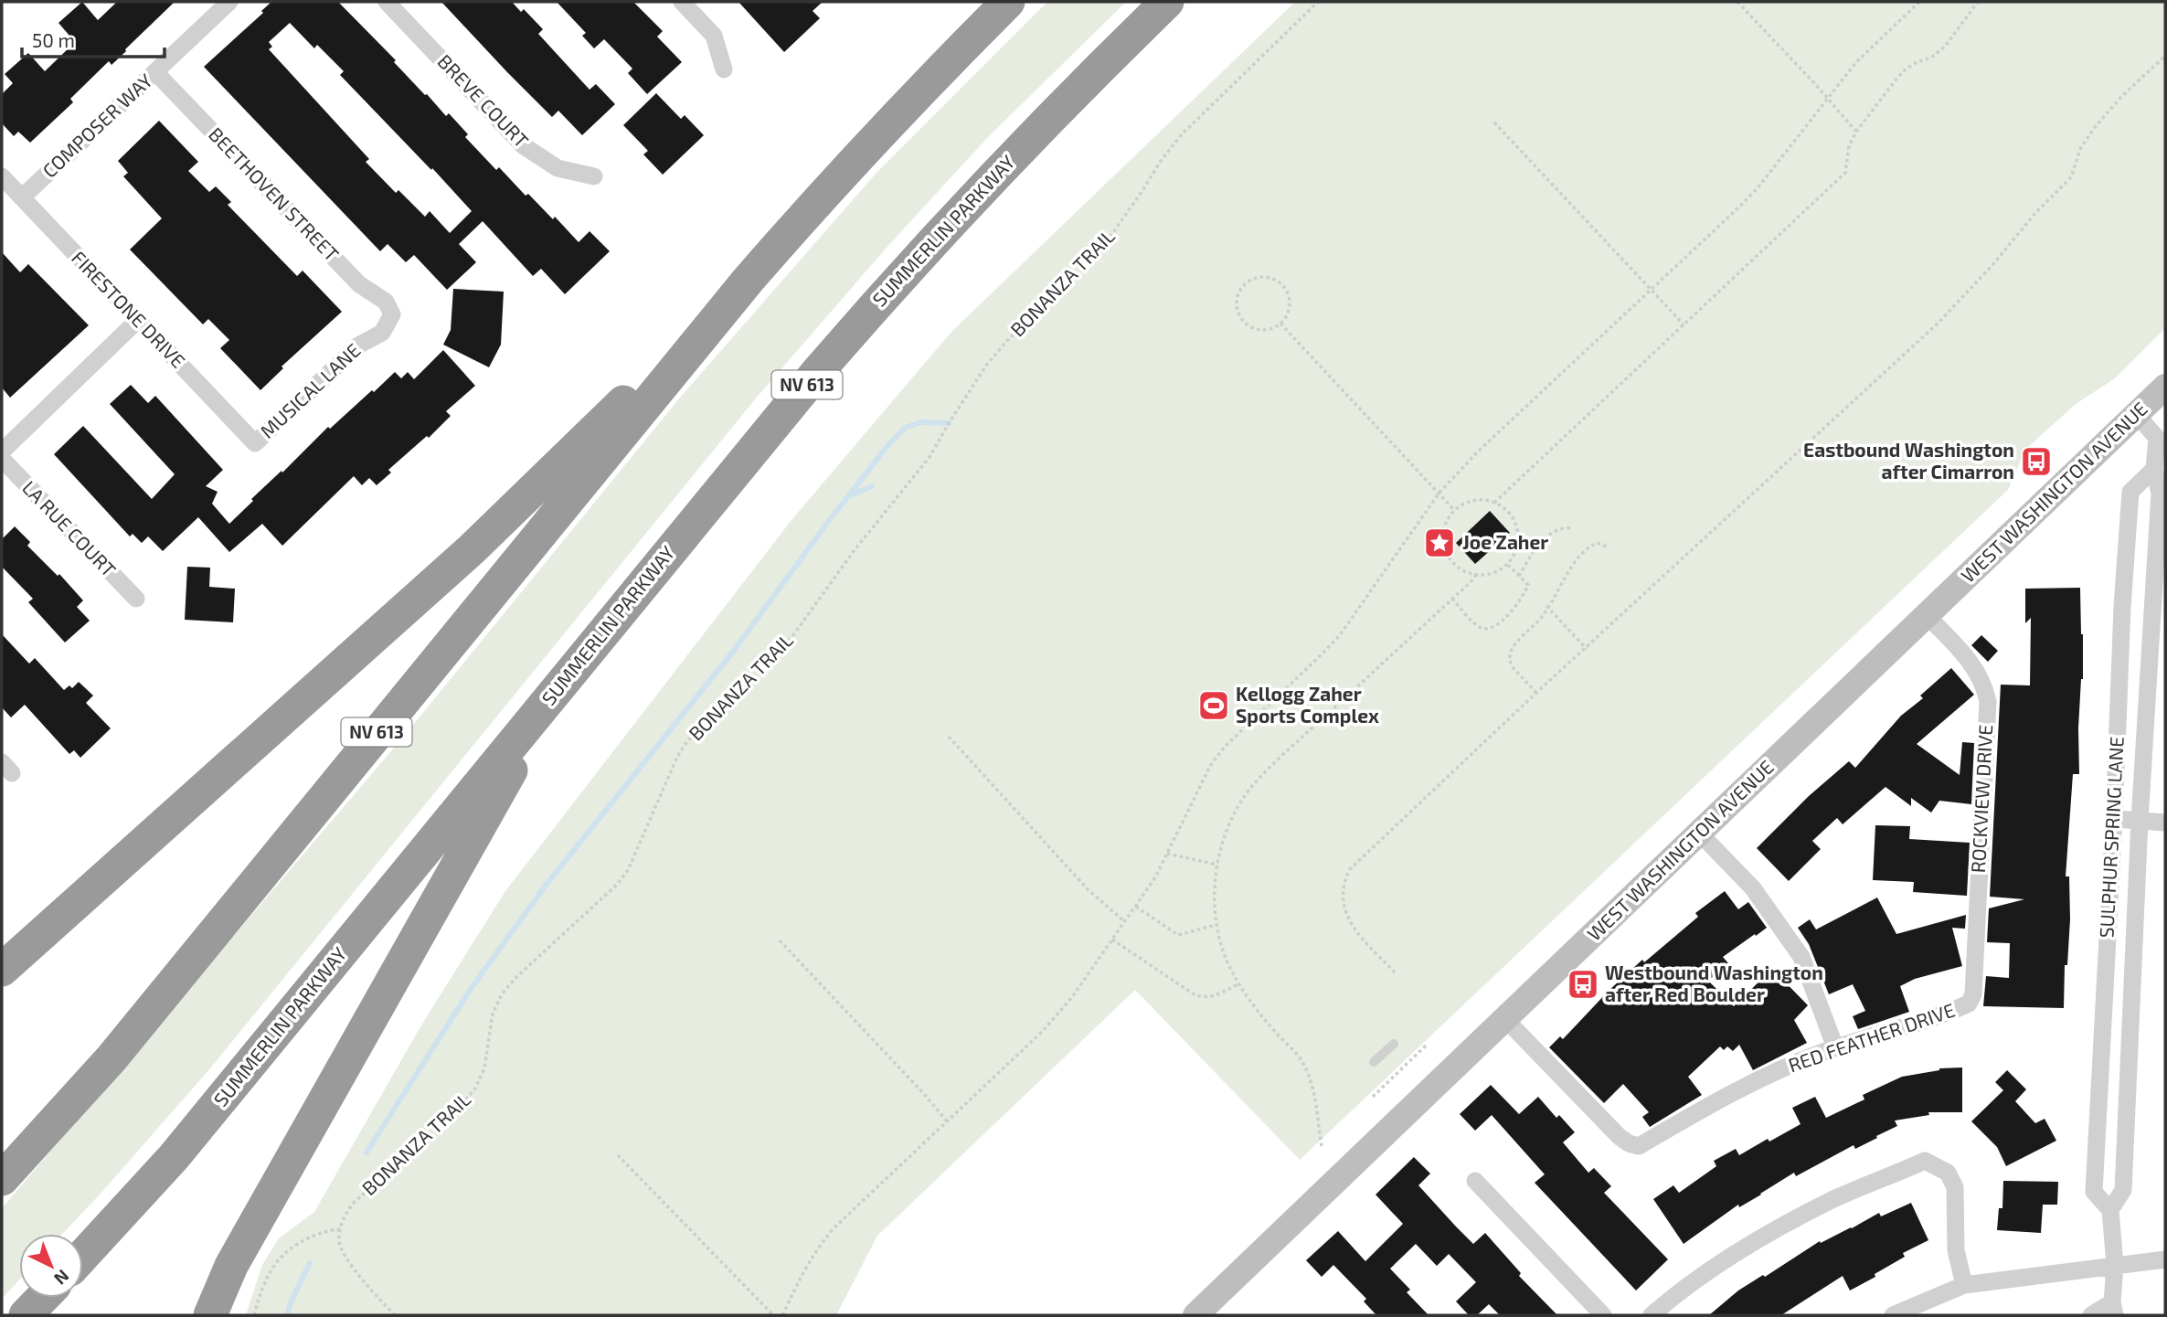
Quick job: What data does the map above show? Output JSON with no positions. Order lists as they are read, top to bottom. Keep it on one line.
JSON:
{"streets":{"highway":["SUMMERLIN PARKWAY","NV 613"],"main road":["WEST WASHINGTON AVENUE"],"street":["BREVE COURT","COMPOSER WAY","BEETHOVEN STREET","FIRESTONE DRIVE","MUSICAL LANE","LA RUE COURT","ROCKVIEW DRIVE","SULPHUR SPRING LANE","RED FEATHER DRIVE"],"path":["BONANZA TRAIL"]},"crossings":[["COMPOSER WAY","BEETHOVEN STREET"],["COMPOSER WAY","FIRESTONE DRIVE"],["BEETHOVEN STREET","MUSICAL LANE"],["FIRESTONE DRIVE","MUSICAL LANE"],["WEST WASHINGTON AVENUE","ROCKVIEW DRIVE"],["WEST WASHINGTON AVENUE","SULPHUR SPRING LANE"],["WEST WASHINGTON AVENUE","RED FEATHER DRIVE"],["ROCKVIEW DRIVE","RED FEATHER DRIVE"]],"places":{"bus stop":["Eastbound Washington after Cimarron","Westbound Washington after Red Boulder"],"place":["Joe Zaher"],"sports":["Kellogg Zaher Sports Complex"]},"scale_bar":"50 m","north":"bottom right"}
